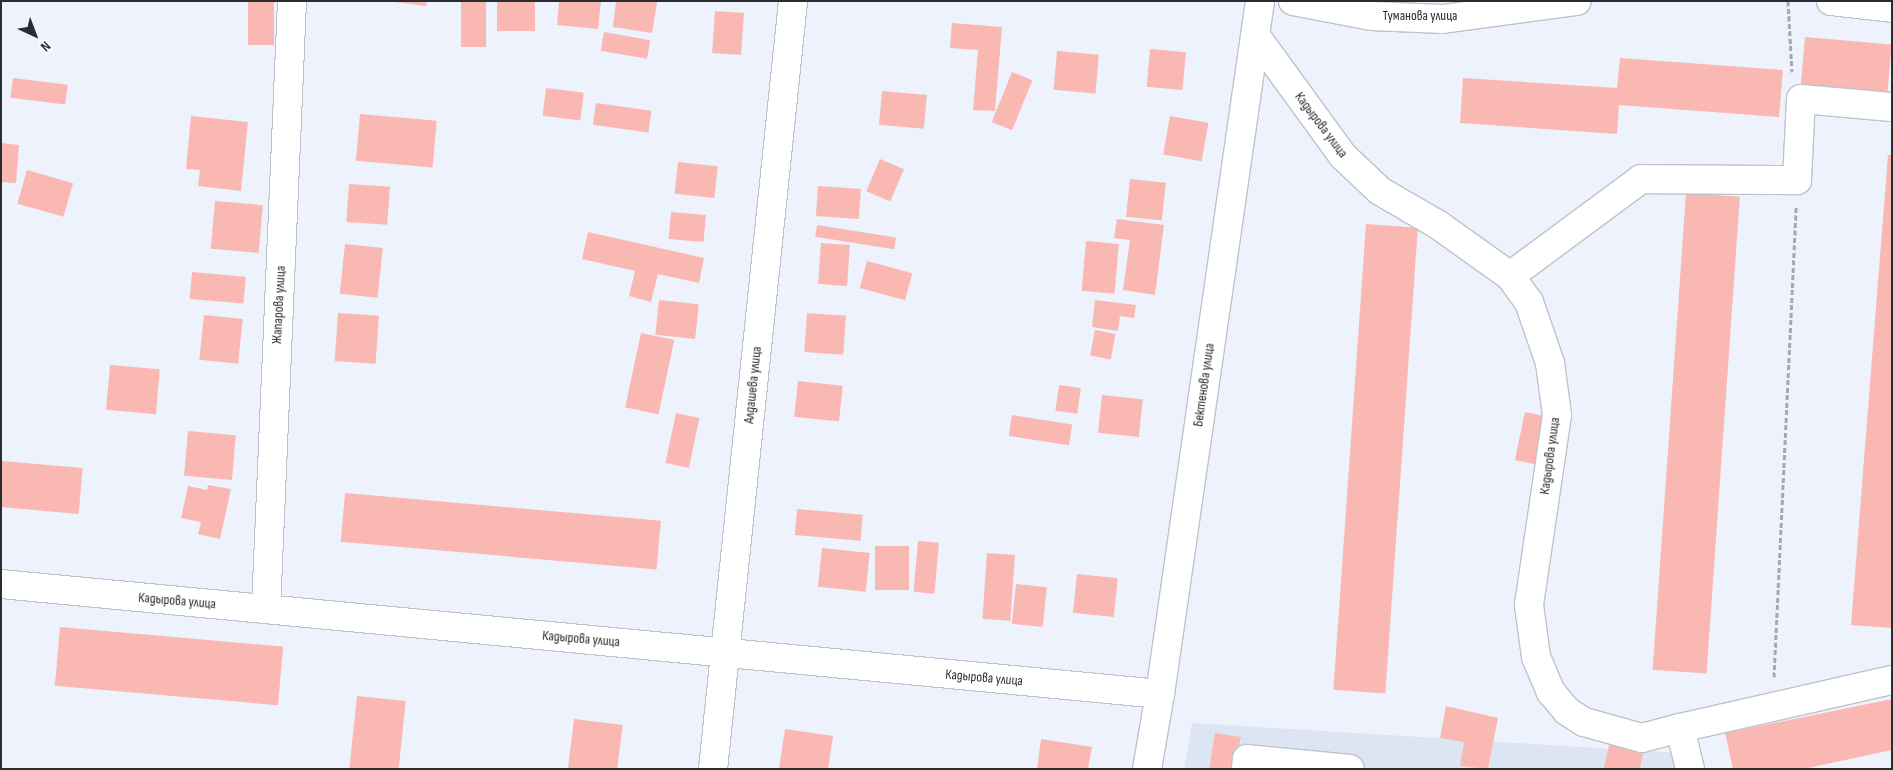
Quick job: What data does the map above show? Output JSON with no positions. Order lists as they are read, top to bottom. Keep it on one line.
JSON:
{"streets":{"street":["Туманова улица","Кадырова улица","Жапарова улица","Алдашева улица","Бектенова улица"]},"crossings":[["Кадырова улица","Жапарова улица"],["Кадырова улица","Алдашева улица"],["Кадырова улица","Бектенова улица"]],"north":"bottom right"}
